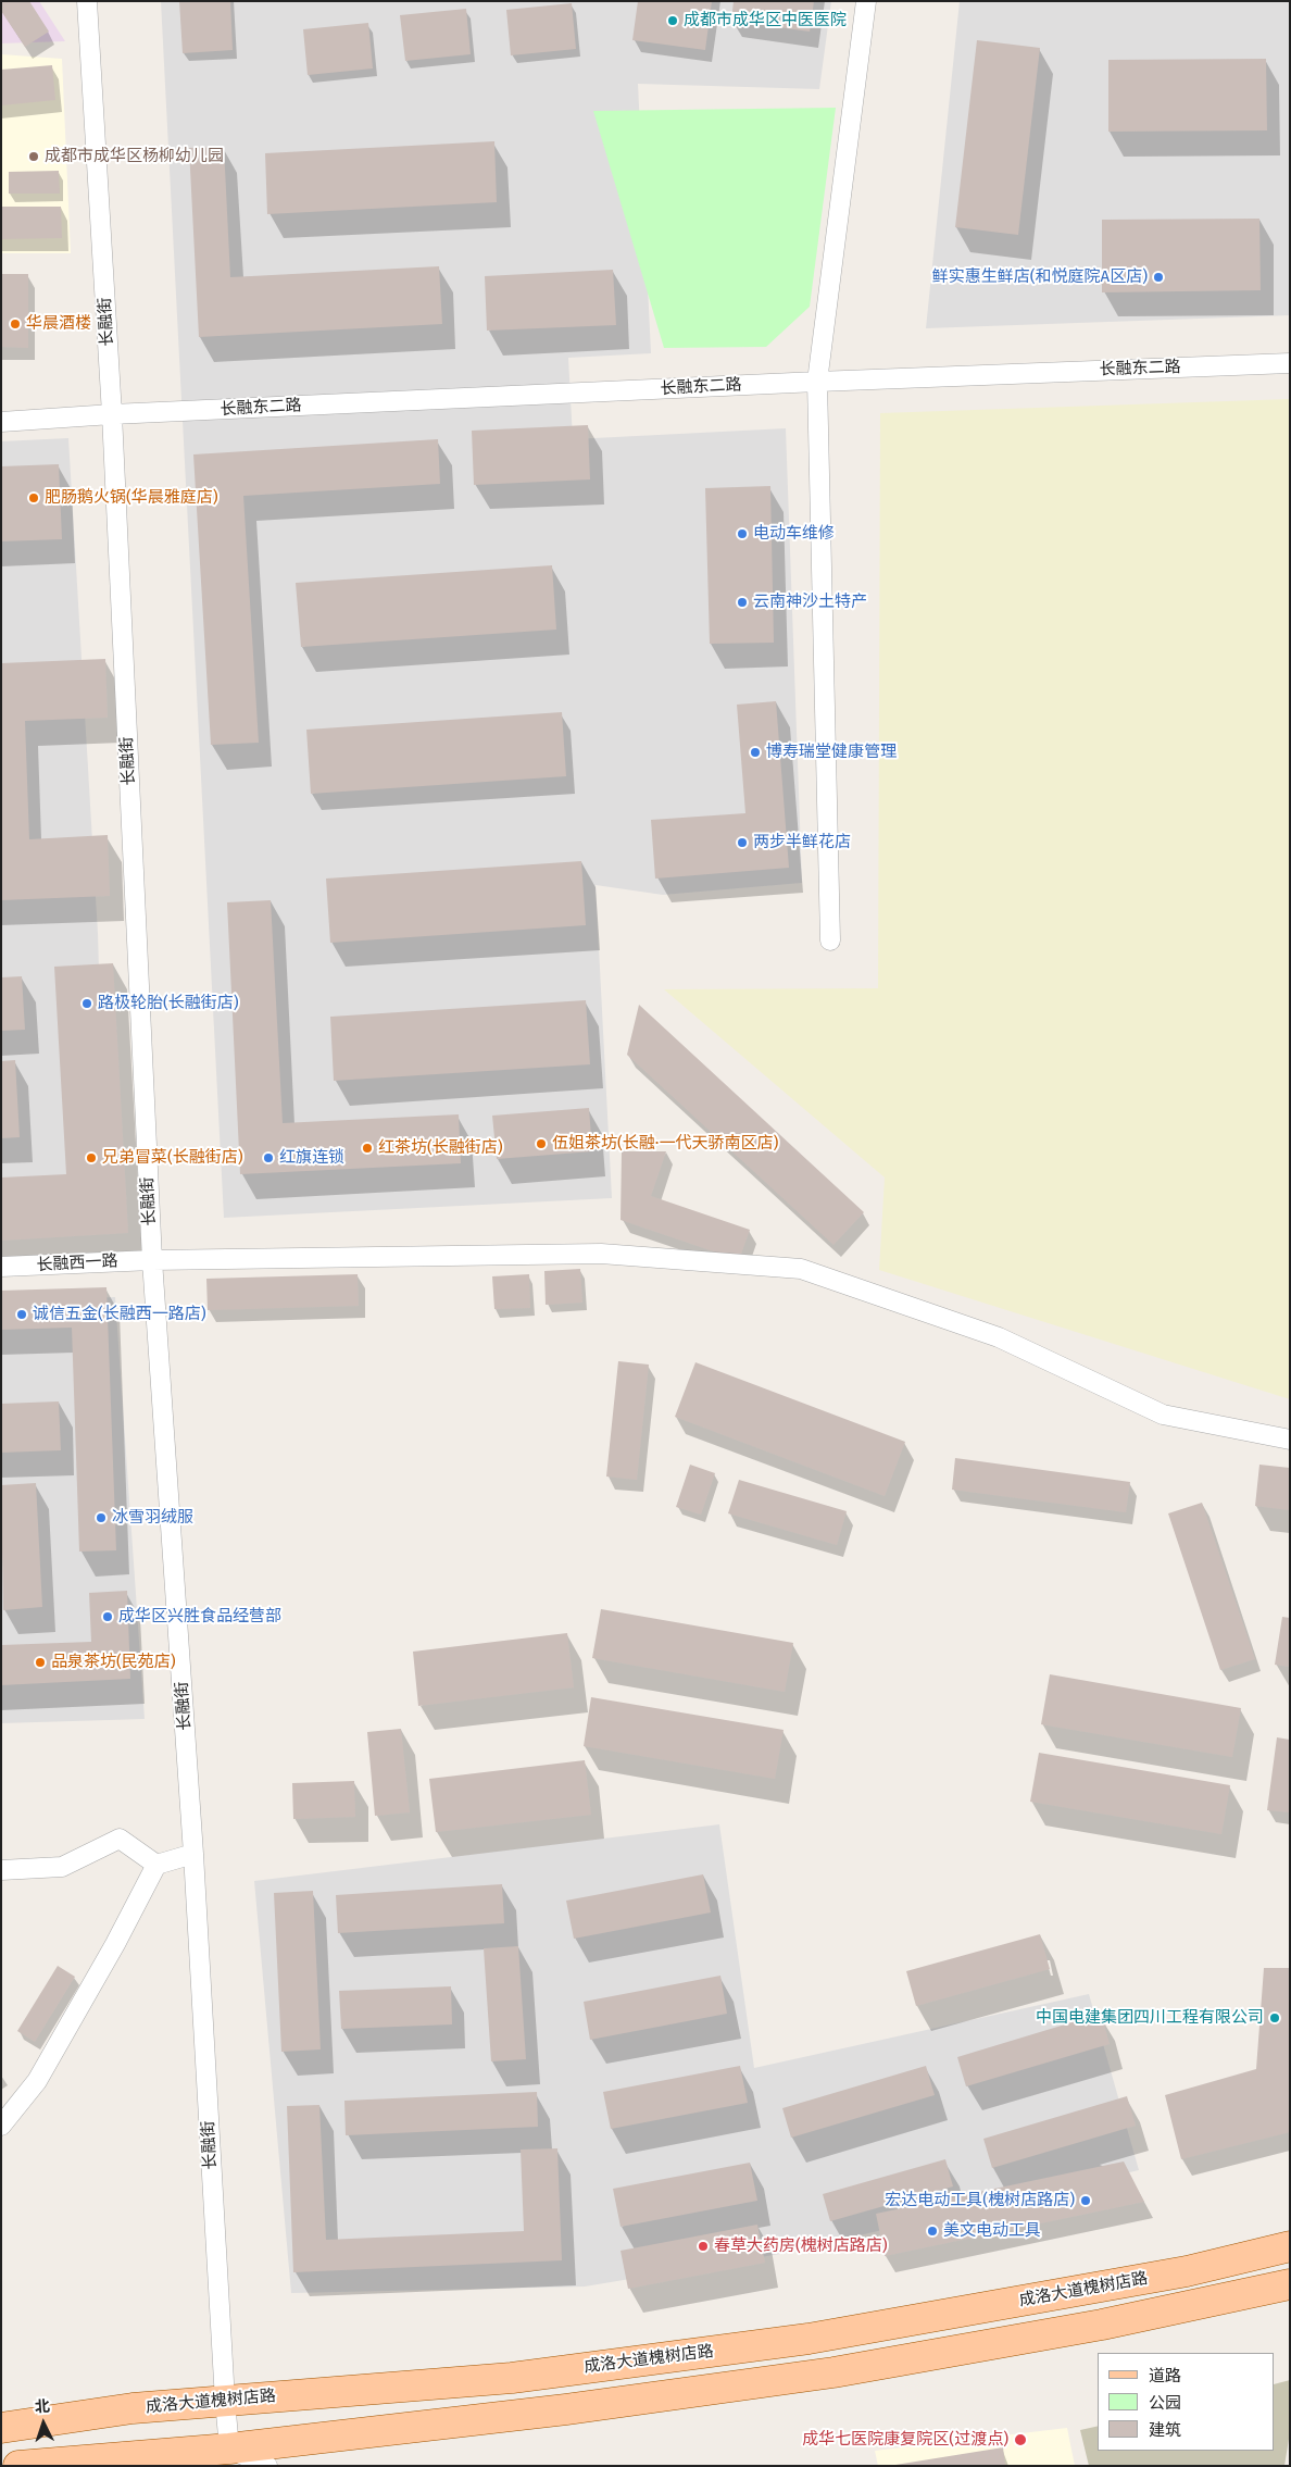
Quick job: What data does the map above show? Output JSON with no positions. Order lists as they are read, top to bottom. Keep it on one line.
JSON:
{"streets":{"main road":["成洛大道槐树店路"],"street":["长融街","长融东二路","长融西一路"]},"crossings":[["长融街","长融东二路"],["长融街","长融西一路"],["长融街","成洛大道槐树店路"]],"places":["成都市成华区中医医院","成都市成华区杨柳幼儿园","鲜实惠生鲜店(和悦庭院A区店)","华晨酒楼","肥肠鹅火锅(华晨雅庭店)","电动车维修","云南神沙土特产","博寿瑞堂健康管理","两步半鲜花店","路极轮胎(长融街店)","伍姐茶坊(长融·一代天骄南区店)","红茶坊(长融街店)","兄弟冒菜(长融街店)","红旗连锁","诚信五金(长融西一路店)","冰雪羽绒服","成华区兴胜食品经营部","品泉茶坊(民苑店)","中国电建集团四川工程有限公司","宏达电动工具(槐树店路店)","美文电动工具","春草大药房(槐树店路店)","成华七医院康复院区(过渡点)"],"legend":["道路","公园","建筑"],"north":"top"}
